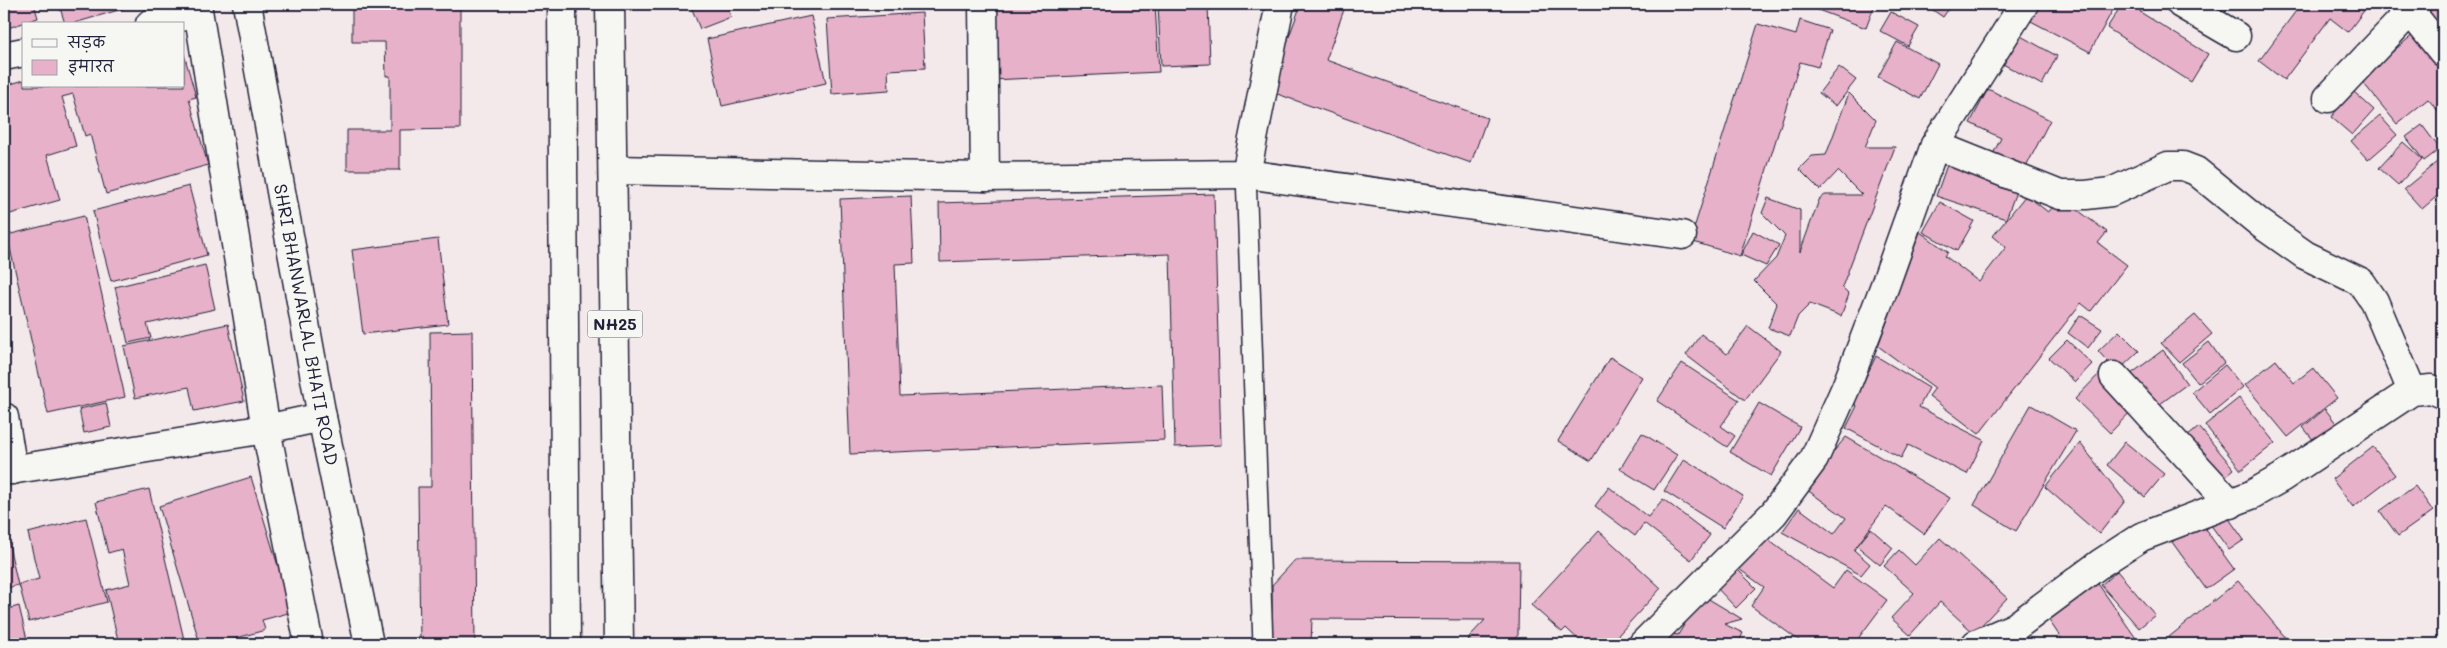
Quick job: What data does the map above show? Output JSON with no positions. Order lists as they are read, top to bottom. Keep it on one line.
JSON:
{"streets":{"street":["SHRI BHANWARLAL BHATI ROAD","NH25"]},"legend":["सड़क","इमारत"]}
